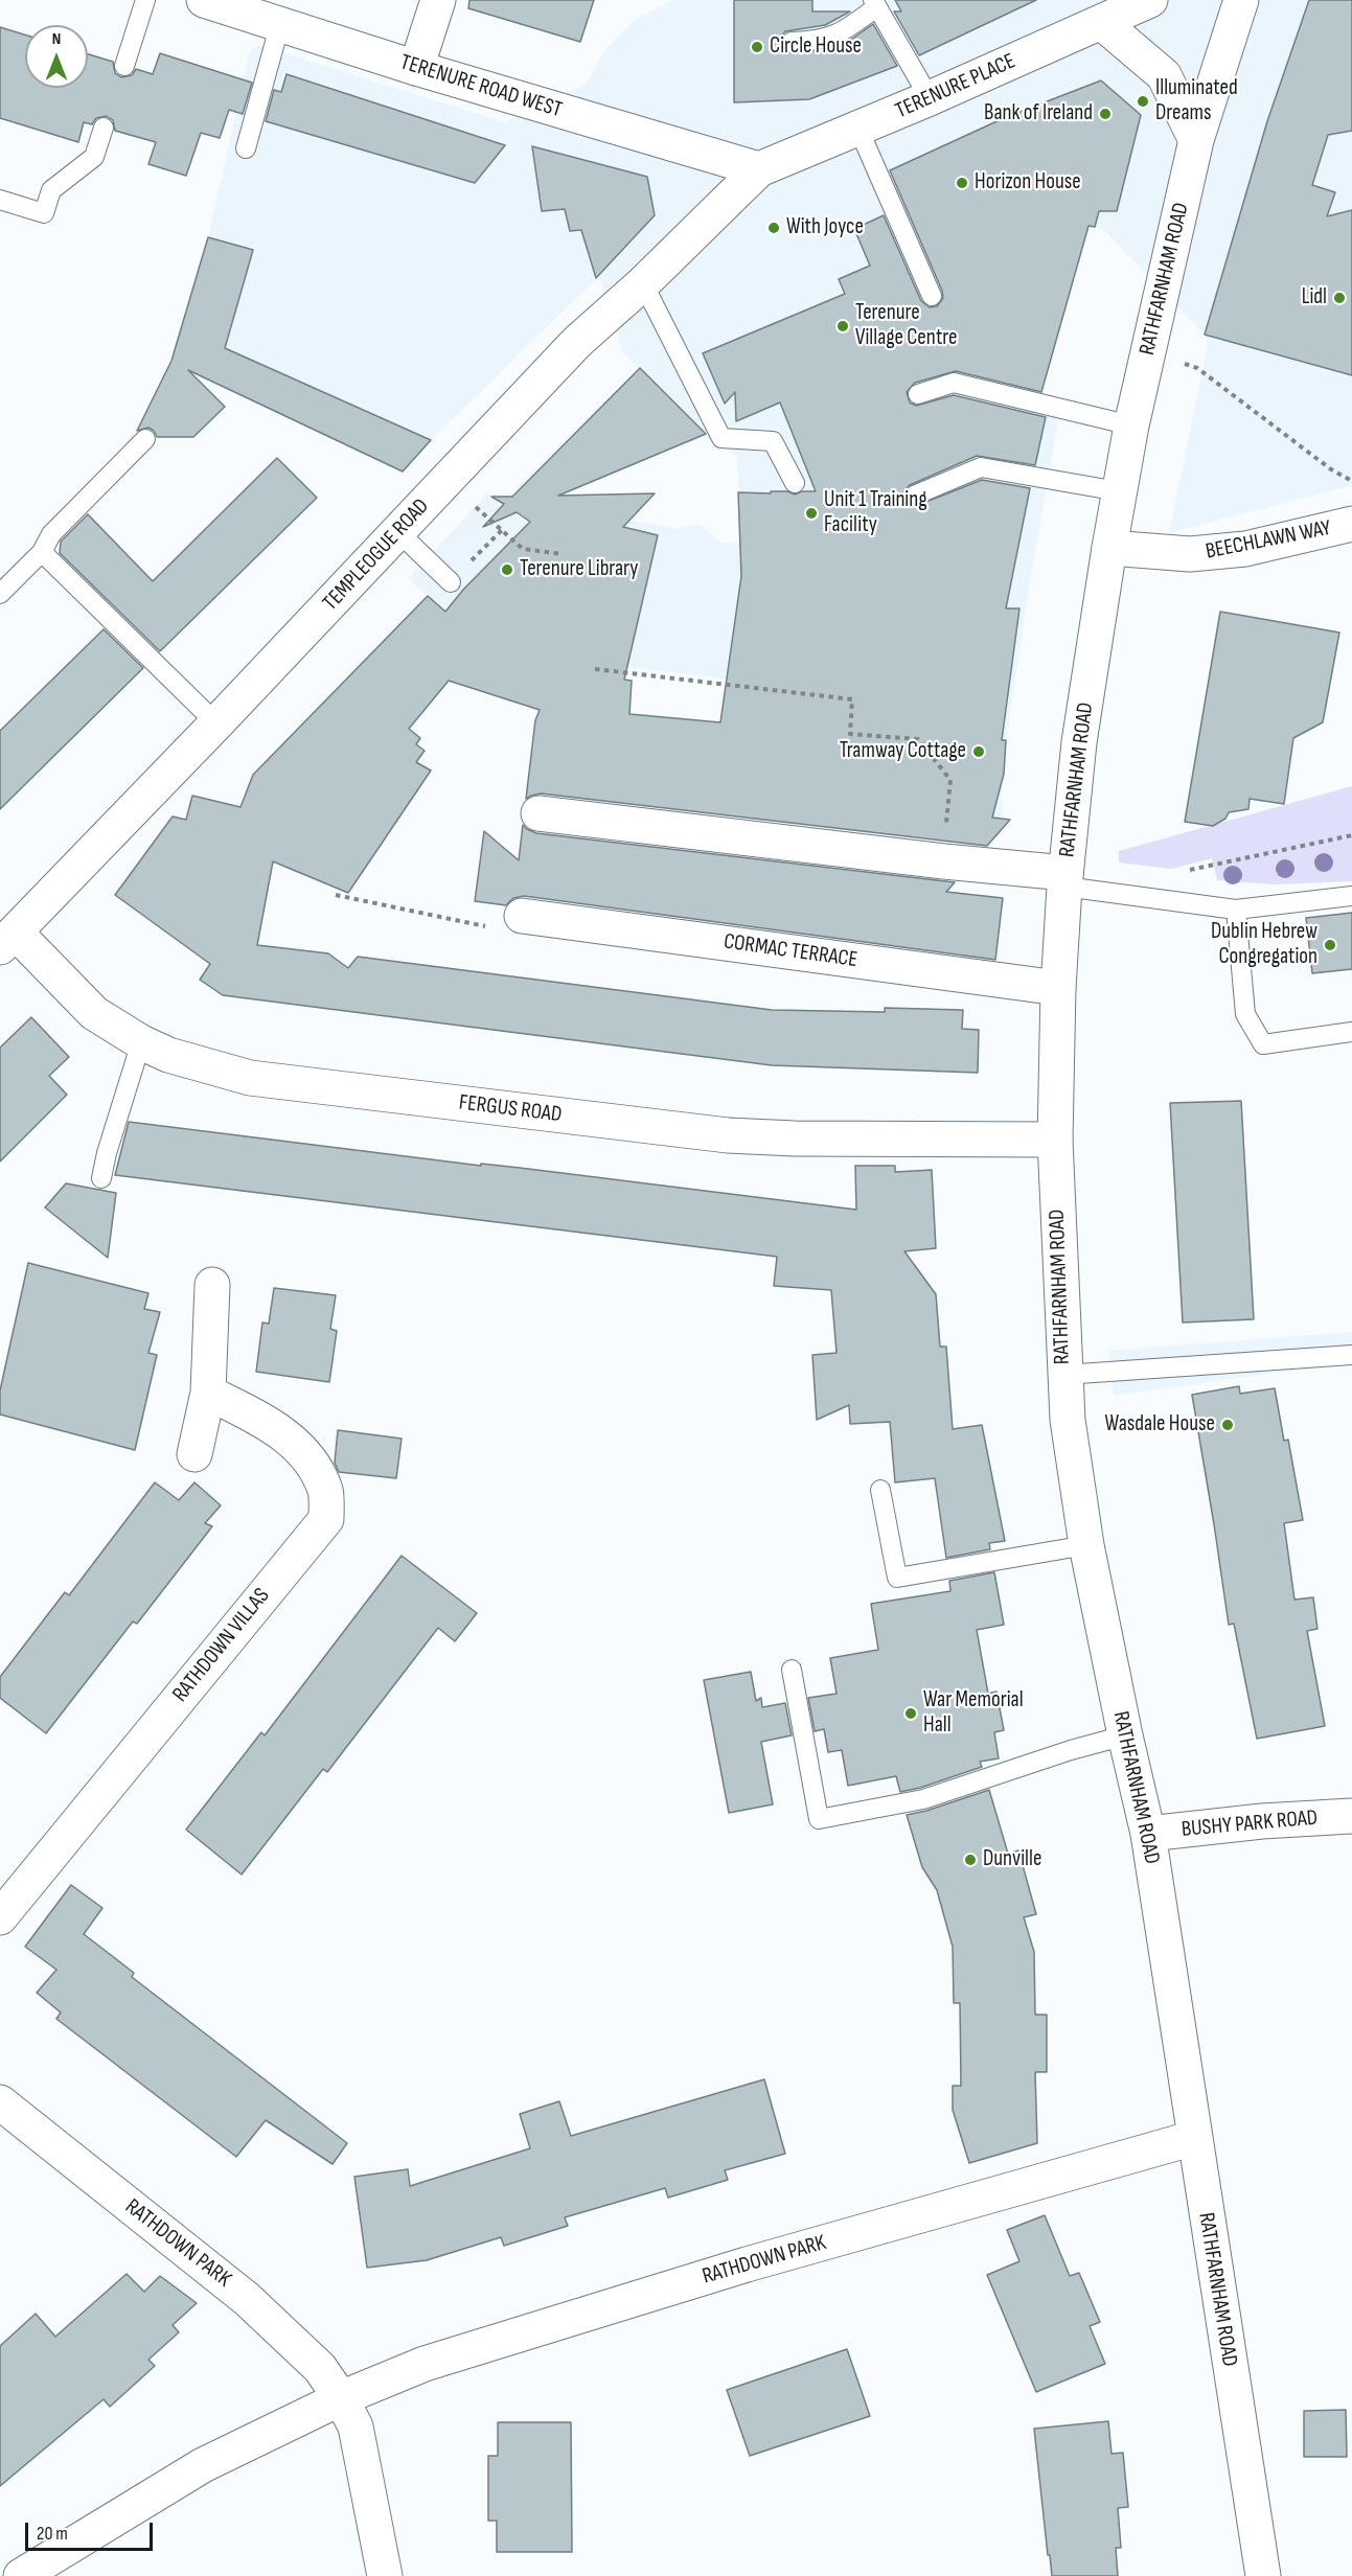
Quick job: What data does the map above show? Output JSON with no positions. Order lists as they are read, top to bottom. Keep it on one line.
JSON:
{"streets":{"street":["TERENURE ROAD WEST","TERENURE PLACE","RATHFARNHAM ROAD","BEECHLAWN WAY","TEMPLEOGUE ROAD","CORMAC TERRACE","FERGUS ROAD","RATHDOWN VILLAS","BUSHY PARK ROAD","RATHDOWN PARK"]},"crossings":[["TERENURE ROAD WEST","TERENURE PLACE"],["TERENURE ROAD WEST","TEMPLEOGUE ROAD"],["TERENURE PLACE","TEMPLEOGUE ROAD"],["RATHFARNHAM ROAD","BEECHLAWN WAY"],["RATHFARNHAM ROAD","CORMAC TERRACE"],["RATHFARNHAM ROAD","FERGUS ROAD"],["RATHFARNHAM ROAD","BUSHY PARK ROAD"],["RATHFARNHAM ROAD","RATHDOWN PARK"],["TEMPLEOGUE ROAD","FERGUS ROAD"]],"places":["Circle House","Illuminated Dreams","Bank of Ireland","Horizon House","With Joyce","Lidl","Terenure Village Centre","Unit 1 Training Facility","Terenure Library","Tramway Cottage","Dublin Hebrew Congregation","Wasdale House","War Memorial Hall","Dunville"],"scale_bar":"20 m","north":"top"}
